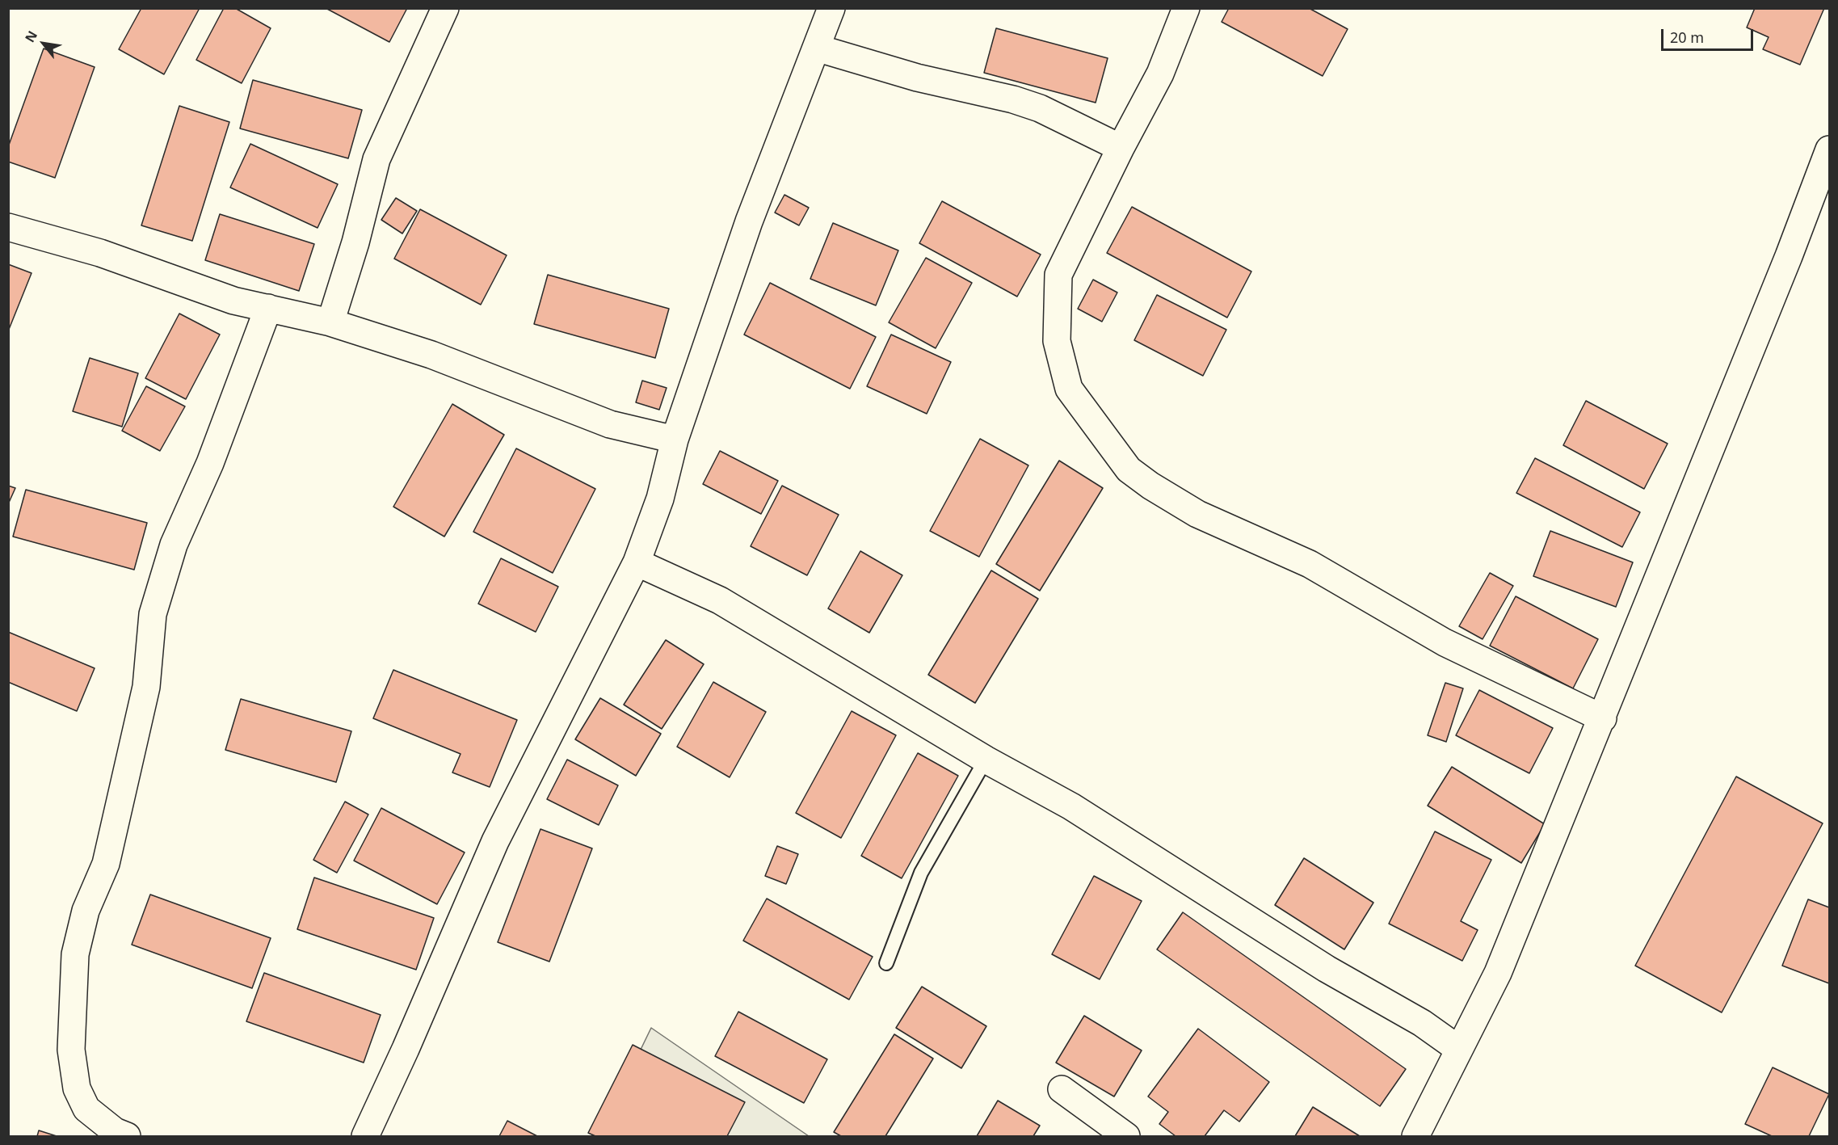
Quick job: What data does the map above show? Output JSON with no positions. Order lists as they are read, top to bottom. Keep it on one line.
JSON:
{"scale_bar":"20 m","north":"top left"}
